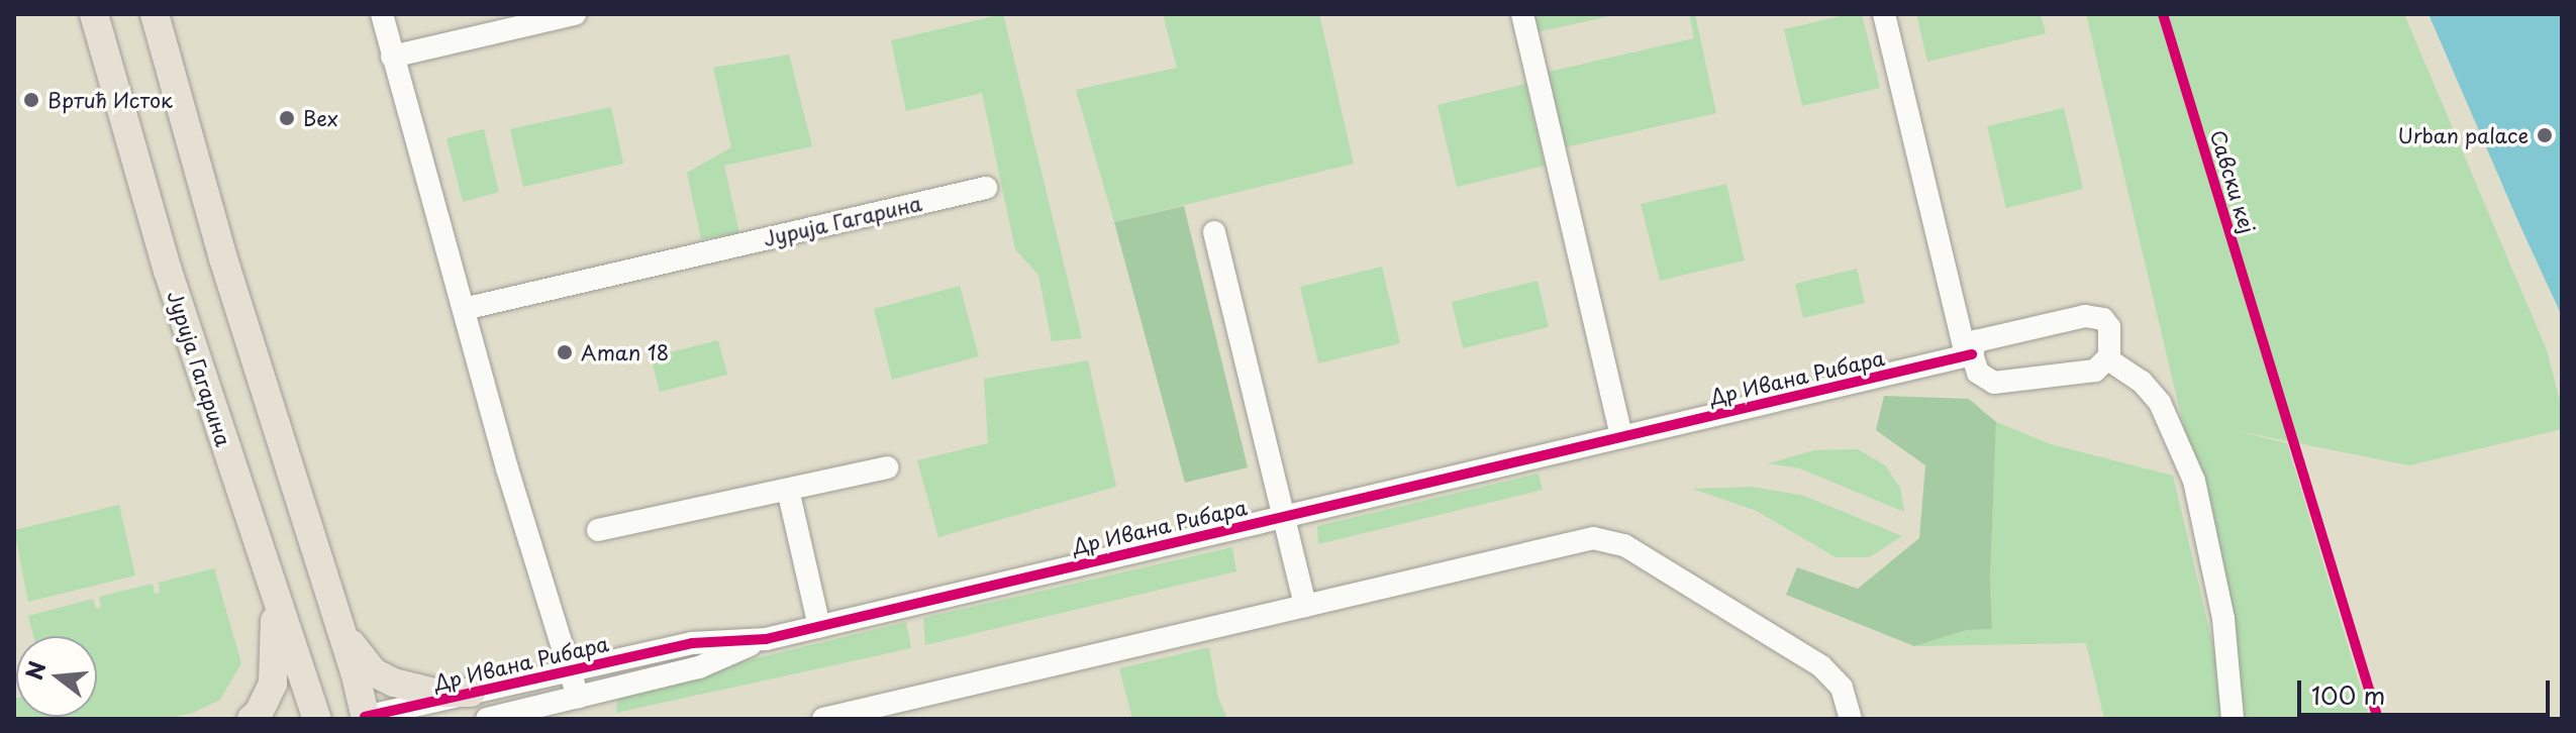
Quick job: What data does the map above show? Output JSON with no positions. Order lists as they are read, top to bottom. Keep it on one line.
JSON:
{"streets":{"main road":["Јурија Гагарина"],"street":["Др Ивана Рибара"],"cycle path":["Савски кеј"]},"places":["Вртић Исток","Bex","Urban palace","Aman 18"],"scale_bar":"100 m","north":"left"}
